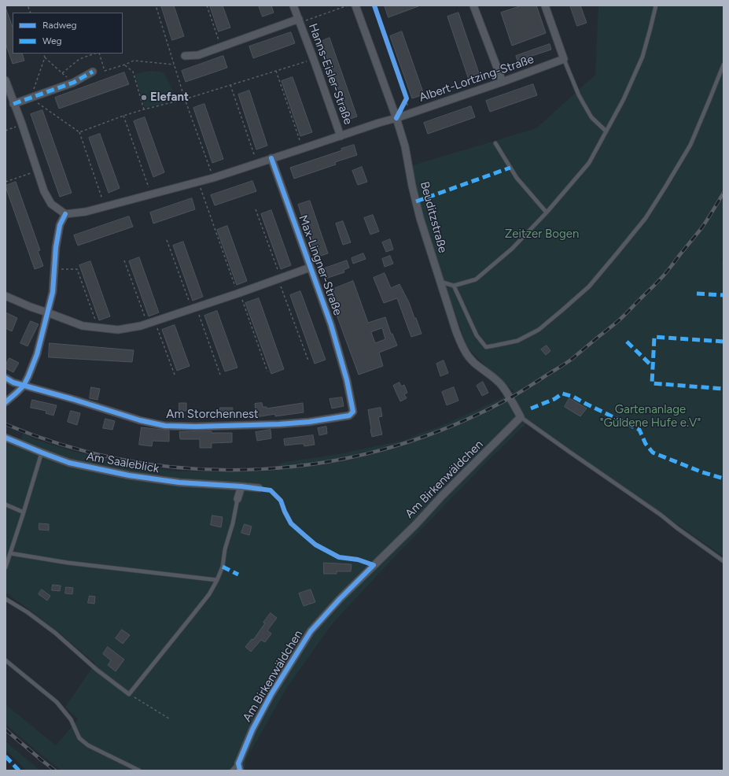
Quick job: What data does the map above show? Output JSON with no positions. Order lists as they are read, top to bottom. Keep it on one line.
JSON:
{"streets":{"street":["Hanns-Eisler-Straße","Albert-Lortzing-Straße","Beuditzstraße","Max-Lingner-Straße","Am Storchennest","Am Saaleblick","Am Birkenwäldchen"]},"crossings":[["Albert-Lortzing-Straße","Beuditzstraße"],["Beuditzstraße","Am Birkenwäldchen"],["Max-Lingner-Straße","Am Storchennest"]],"parks":["Zeitzer Bogen","Gartenanlage \"Güldene Hufe e.V\""],"places":["Elefant"],"legend":["Radweg","Weg"]}
